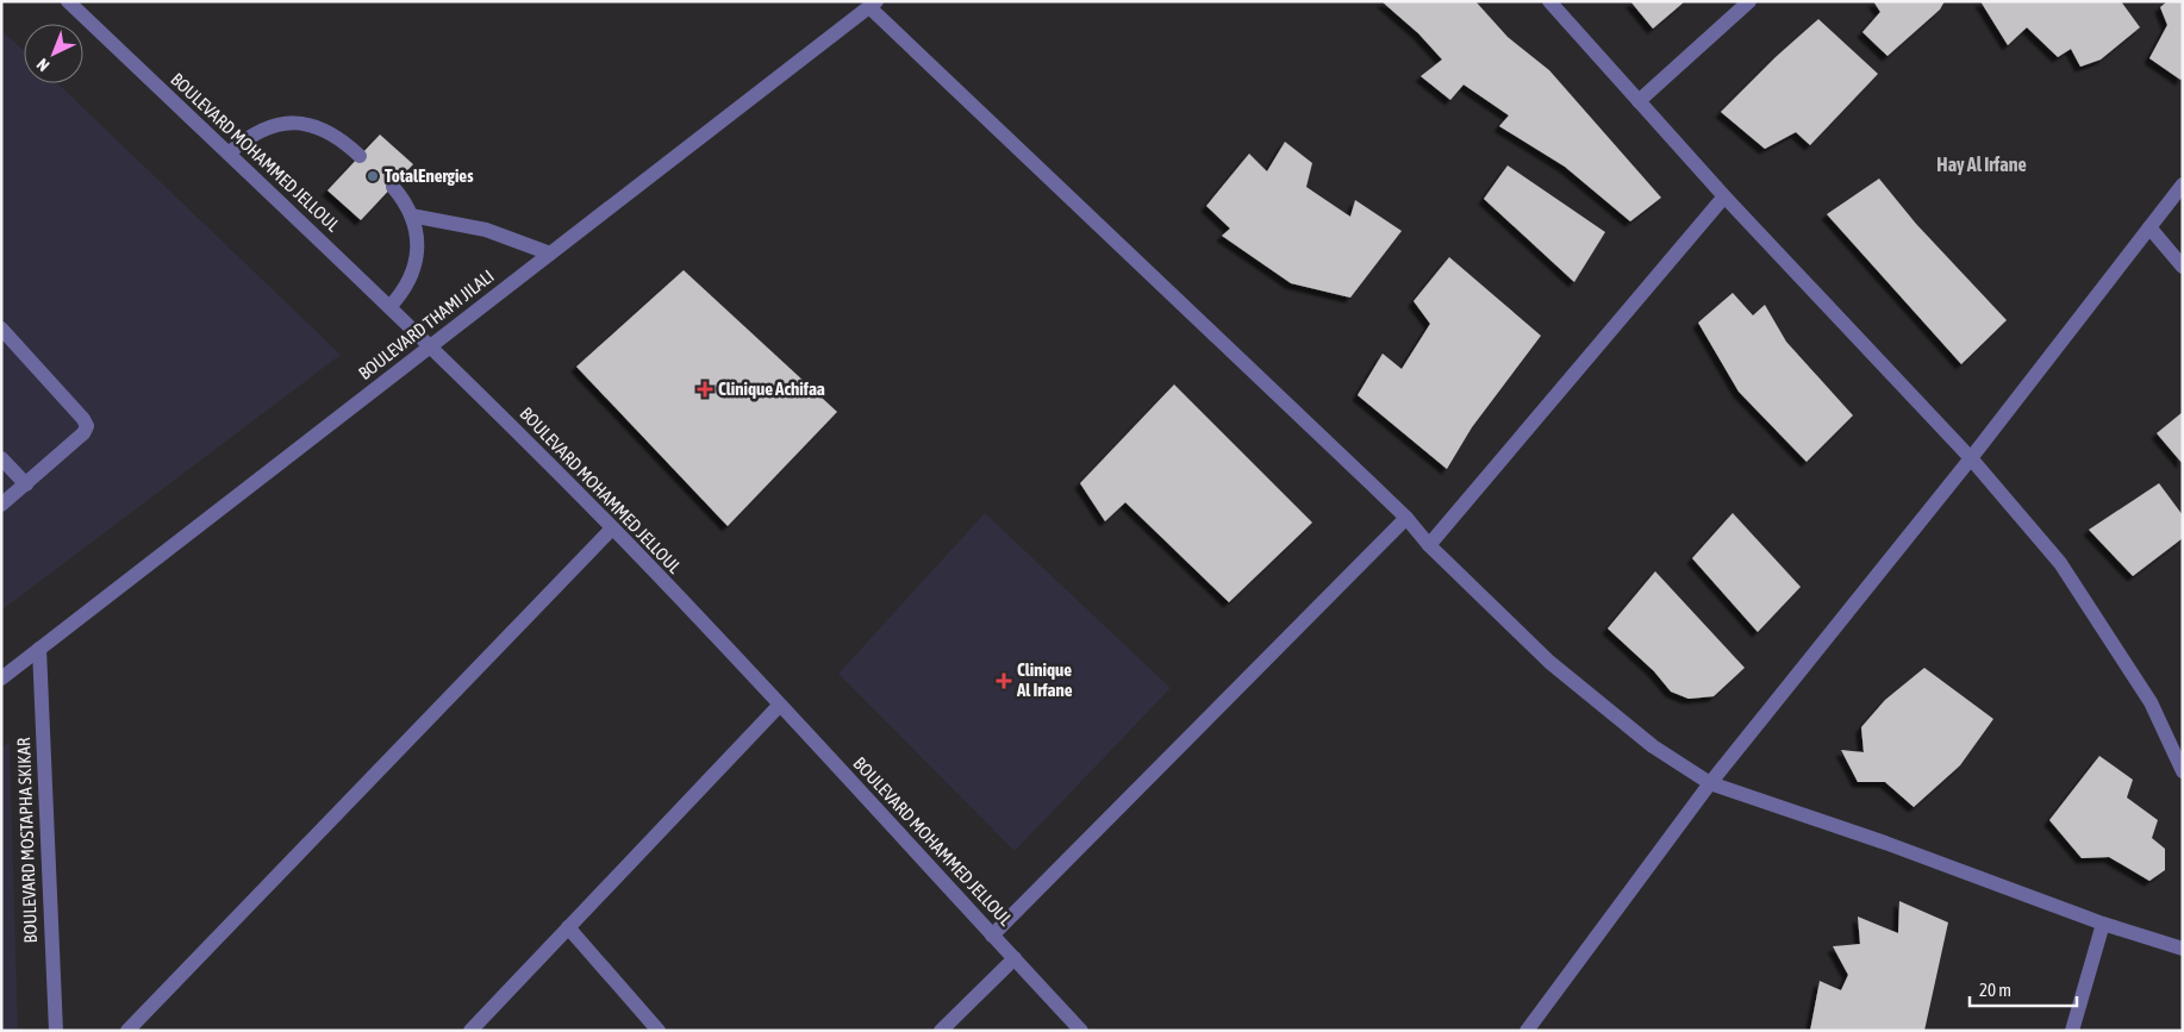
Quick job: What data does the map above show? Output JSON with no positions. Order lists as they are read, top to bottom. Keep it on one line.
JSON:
{"streets":{"street":["BOULEVARD MOHAMMED JELLOUL","BOULEVARD THAMI JILALI","BOULEVARD MOSTAPHA SKIKAR"]},"crossings":[["BOULEVARD MOHAMMED JELLOUL","BOULEVARD THAMI JILALI"],["BOULEVARD THAMI JILALI","BOULEVARD MOSTAPHA SKIKAR"]],"districts":["Hay Al Irfane"],"places":{"other":["TotalEnergies"],"health":["Clinique Achifaa","Clinique Al Irfane"]},"scale_bar":"20 m","north":"bottom left"}
